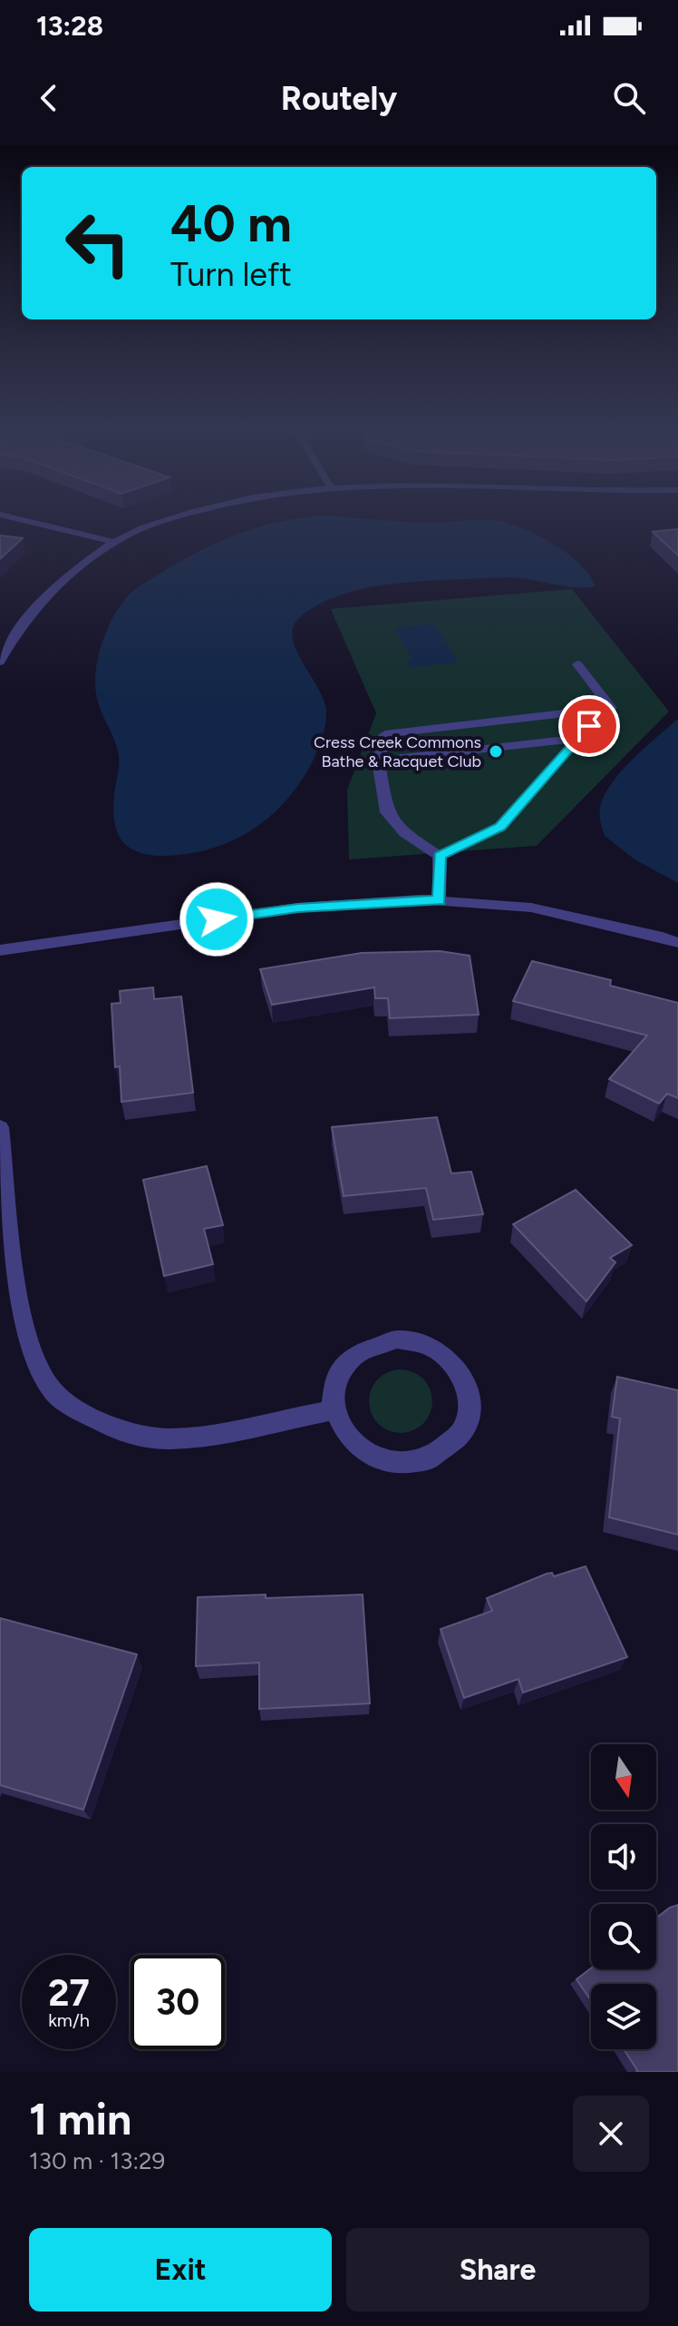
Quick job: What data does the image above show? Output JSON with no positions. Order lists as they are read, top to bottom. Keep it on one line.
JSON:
{"places":["Cress Creek Commons Bathe & Racquet Club"],"north":"bottom","page":{"status":"13:28","header":"Routely","turn":["40 m","Turn left"],"speed":"27 km/h","limit":"30","heading":["1 min","130 m · 13:29"],"buttons":["Exit","Share"]}}
